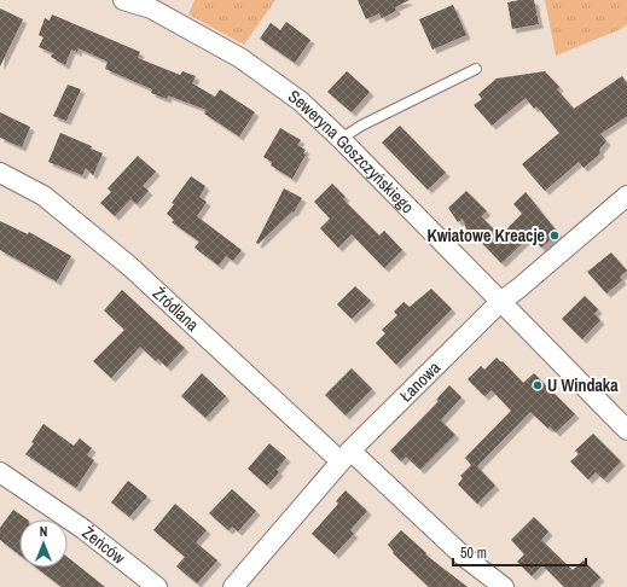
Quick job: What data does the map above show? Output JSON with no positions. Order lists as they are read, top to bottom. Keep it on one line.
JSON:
{"streets":{"street":["Seweryna Goszczyńskiego","Źródlana","Łanowa","Żeńców"]},"crossings":[["Seweryna Goszczyńskiego","Łanowa"],["Źródlana","Łanowa"]],"places":["Kwiatowe Kreacje","U Windaka"],"scale_bar":"50 m","north":"top"}
